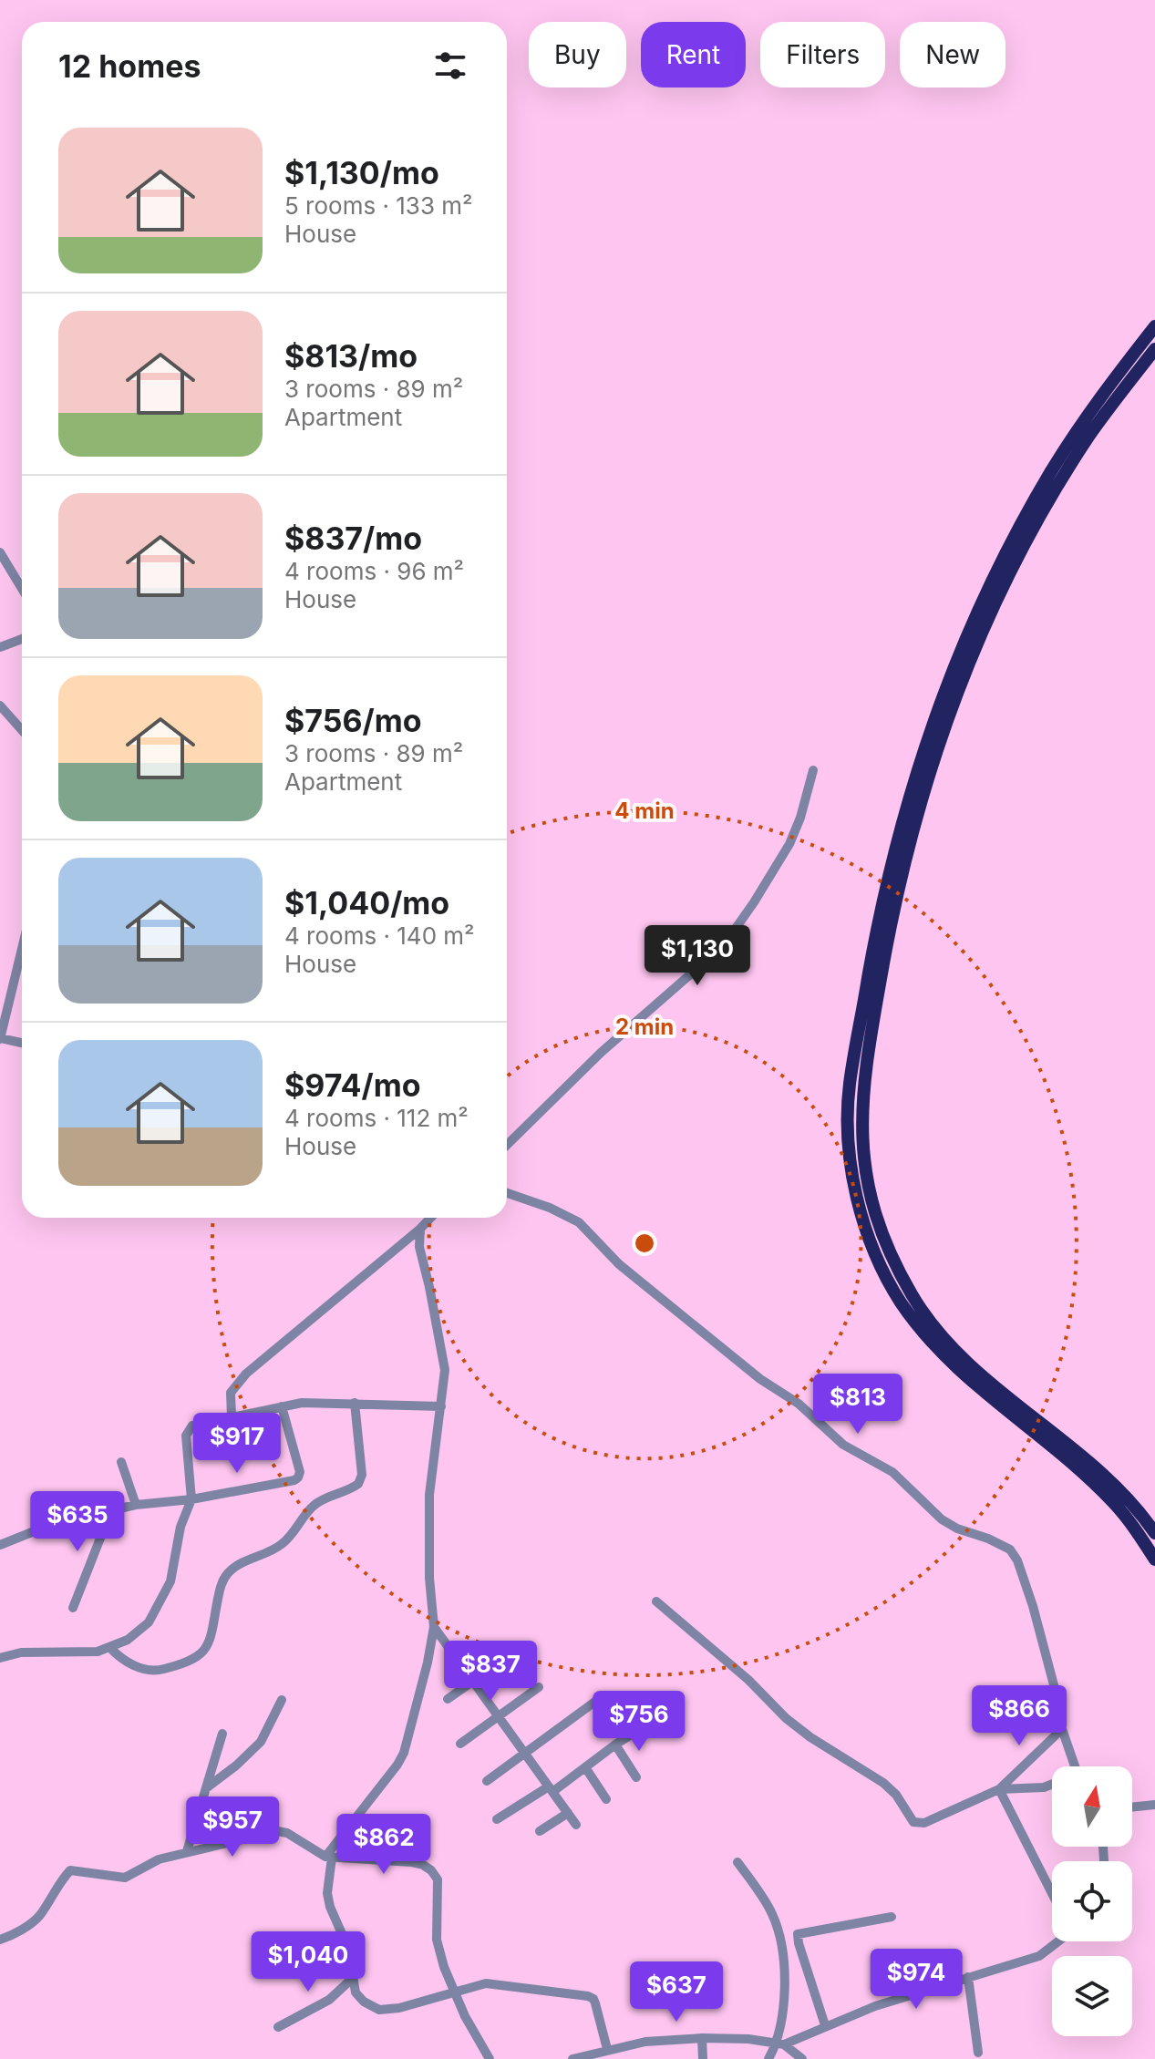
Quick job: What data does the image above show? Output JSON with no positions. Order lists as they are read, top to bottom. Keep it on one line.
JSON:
{"north":"top","page":{"chip":["Buy","Rent","Filters","New"],"heading":"12 homes","list":[{"name":"$1,130/mo","note":"5 rooms · 133 m² · House"},{"name":"$813/mo","note":"3 rooms · 89 m² · Apartment"},{"name":"$837/mo","note":"4 rooms · 96 m² · House"},{"name":"$756/mo","note":"3 rooms · 89 m² · Apartment"},{"name":"$1,040/mo","note":"4 rooms · 140 m² · House"},{"name":"$974/mo","note":"4 rooms · 112 m² · House"}],"price":["$1,130","$813","$917","$635","$837","$866","$756","$957","$862","$1,040","$974","$637"]},"rings":["4 min","2 min"]}
